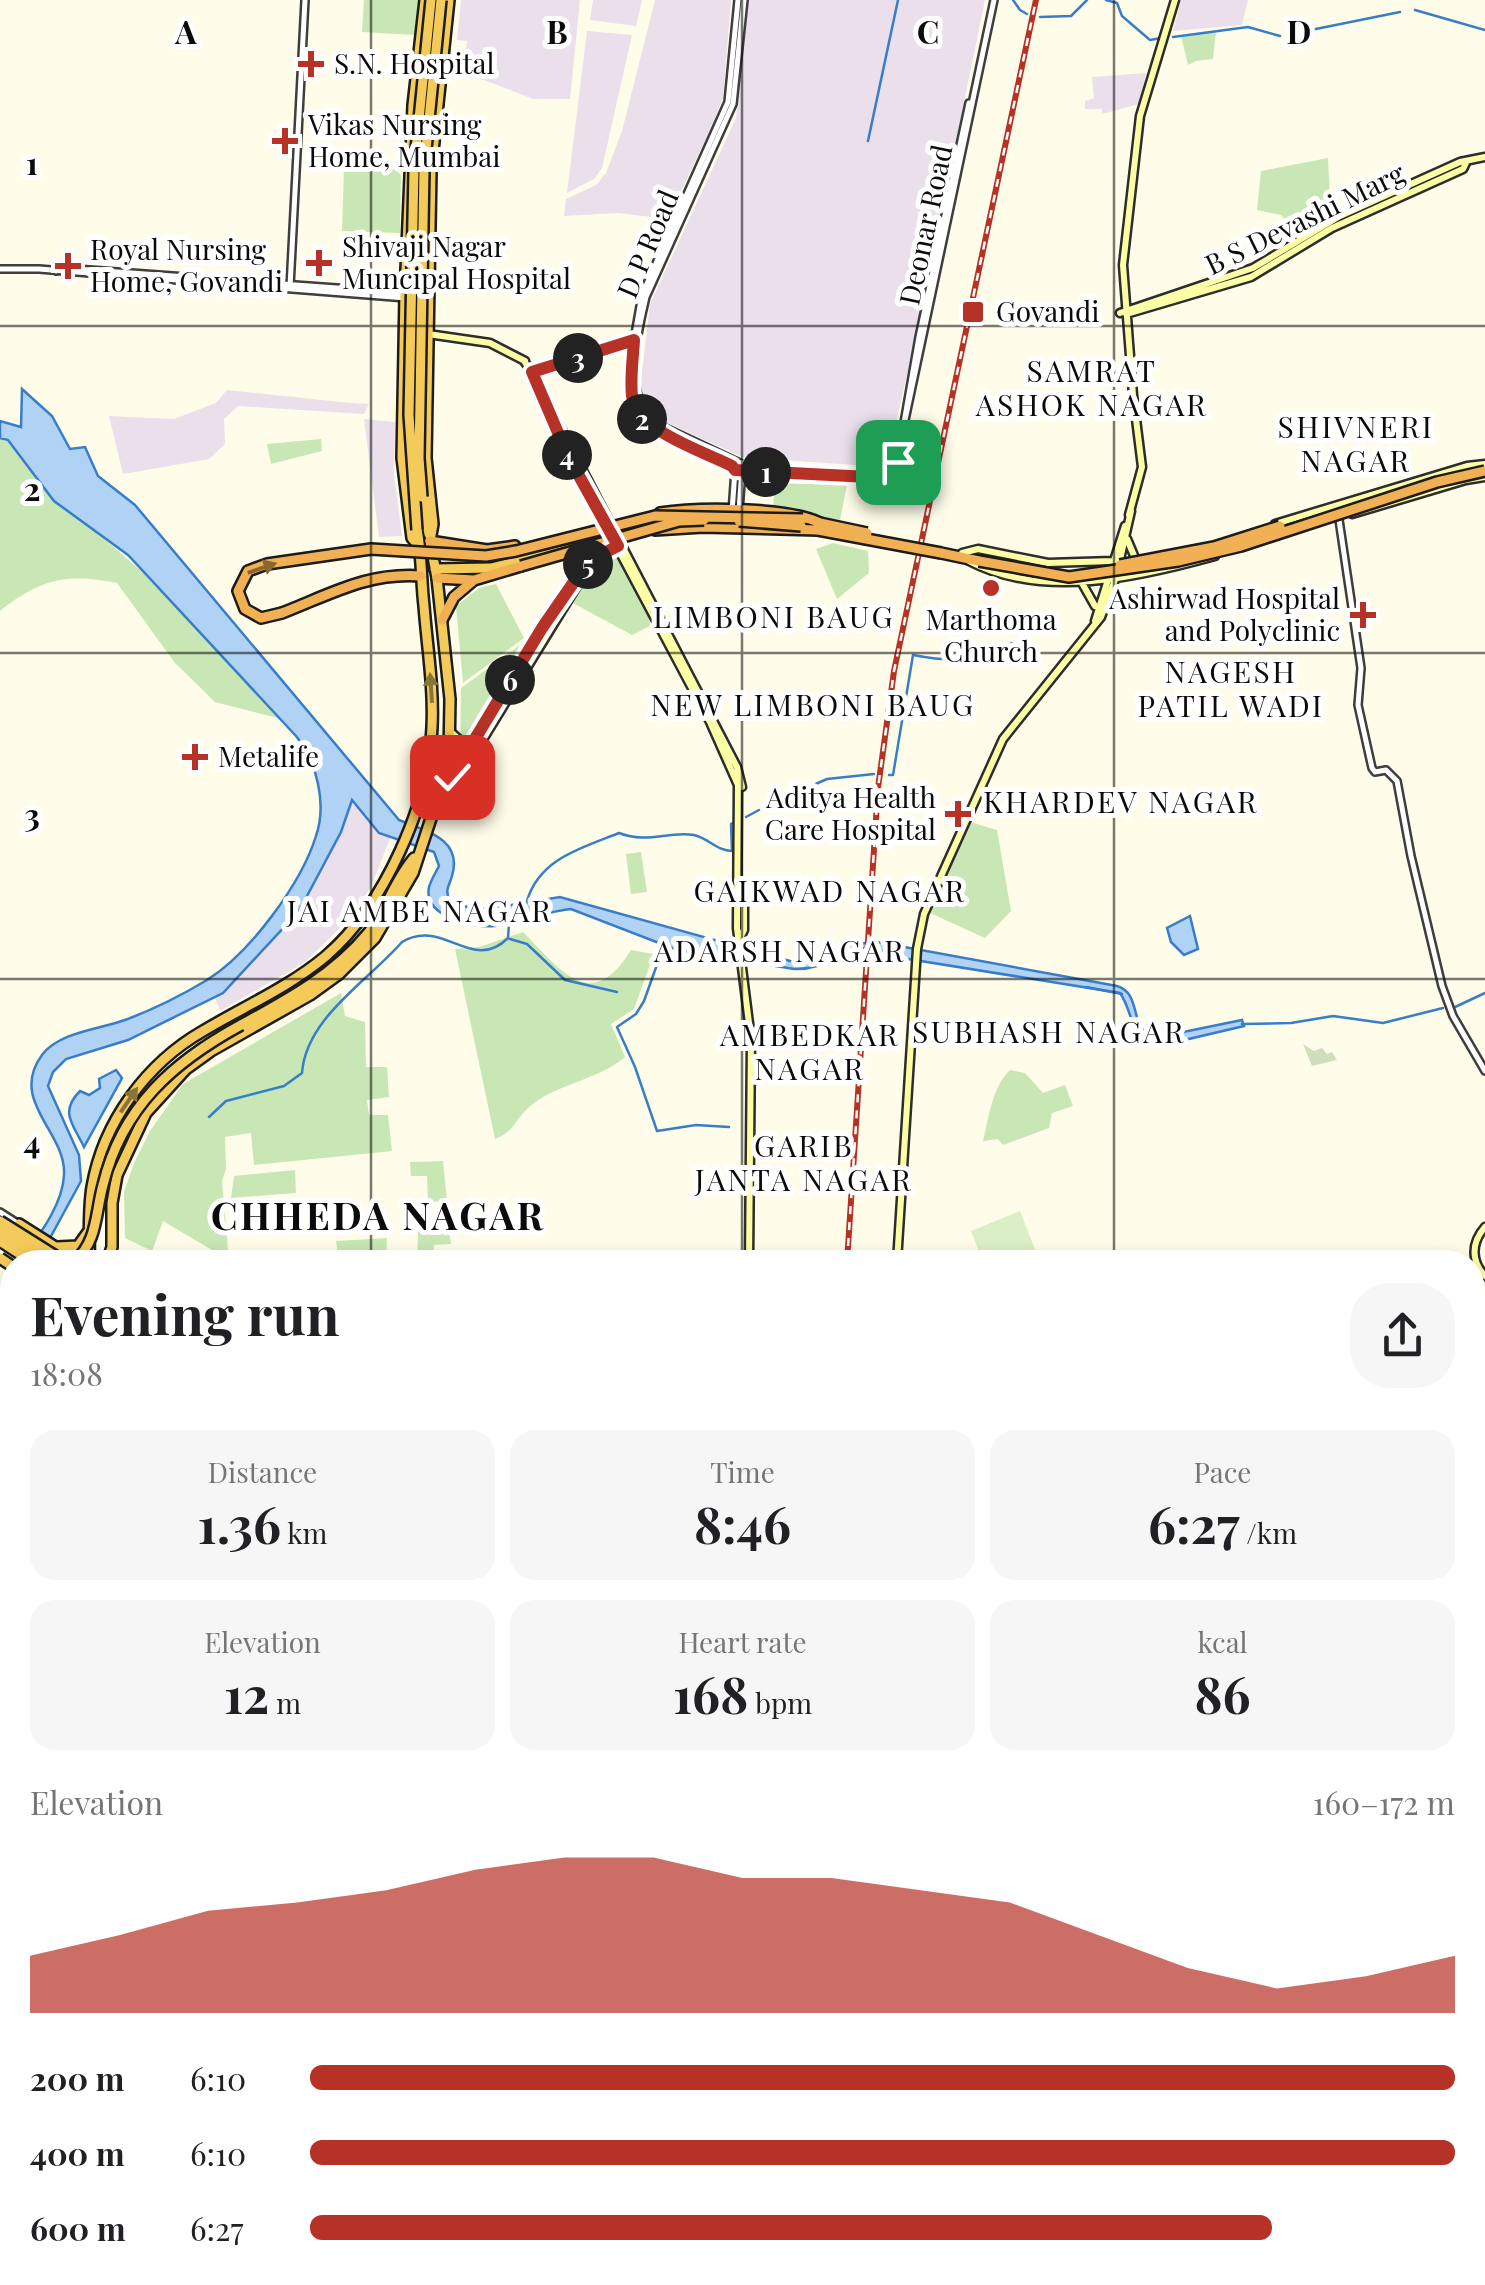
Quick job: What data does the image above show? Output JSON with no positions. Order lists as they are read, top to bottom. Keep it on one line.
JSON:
{"streets":{"main road":["B S Devashi Marg"],"street":["Deonar Road","D P Road"]},"crossings":[["Deonar Road","D P Road"]],"districts":["SAMRAT ASHOK NAGAR","SHIVNERI NAGAR","LIMBONI BAUG","NAGESH PATIL WADI","NEW LIMBONI BAUG","KHARDEV NAGAR","GAIKWAD NAGAR","JAI AMBE NAGAR","ADARSH NAGAR","SUBHASH NAGAR","AMBEDKAR NAGAR","GARIB JANTA NAGAR","CHHEDA NAGAR"],"places":{"health":["S.N. Hospital","Vikas Nursing Home, Mumbai","Shivaji Nagar Muncipal Hospital","Royal Nursing Home, Govandi","Ashirwad Hospital and Polyclinic","Metalife","Aditya Health Care Hospital"],"transit":["Govandi"],"other":["Marthoma Church"]},"page":{"pins":["3","2","4","1","5","6"],"heading":["Evening run","18:08"],"stats":[["Distance","1.36 km"],["Time","8:46"],["Pace","6:27 /km"],["Elevation","12 m"],["Heart rate","168 bpm"],["kcal","86"]],"chart":["Elevation","160–172 m"],"list":[{"name":"200 m","note":"6:10"},{"name":"400 m","note":"6:10"},{"name":"600 m","note":"6:27"}]},"grid":{"columns":["A","B","C","D"],"rows":["1","2","3","4"]}}
